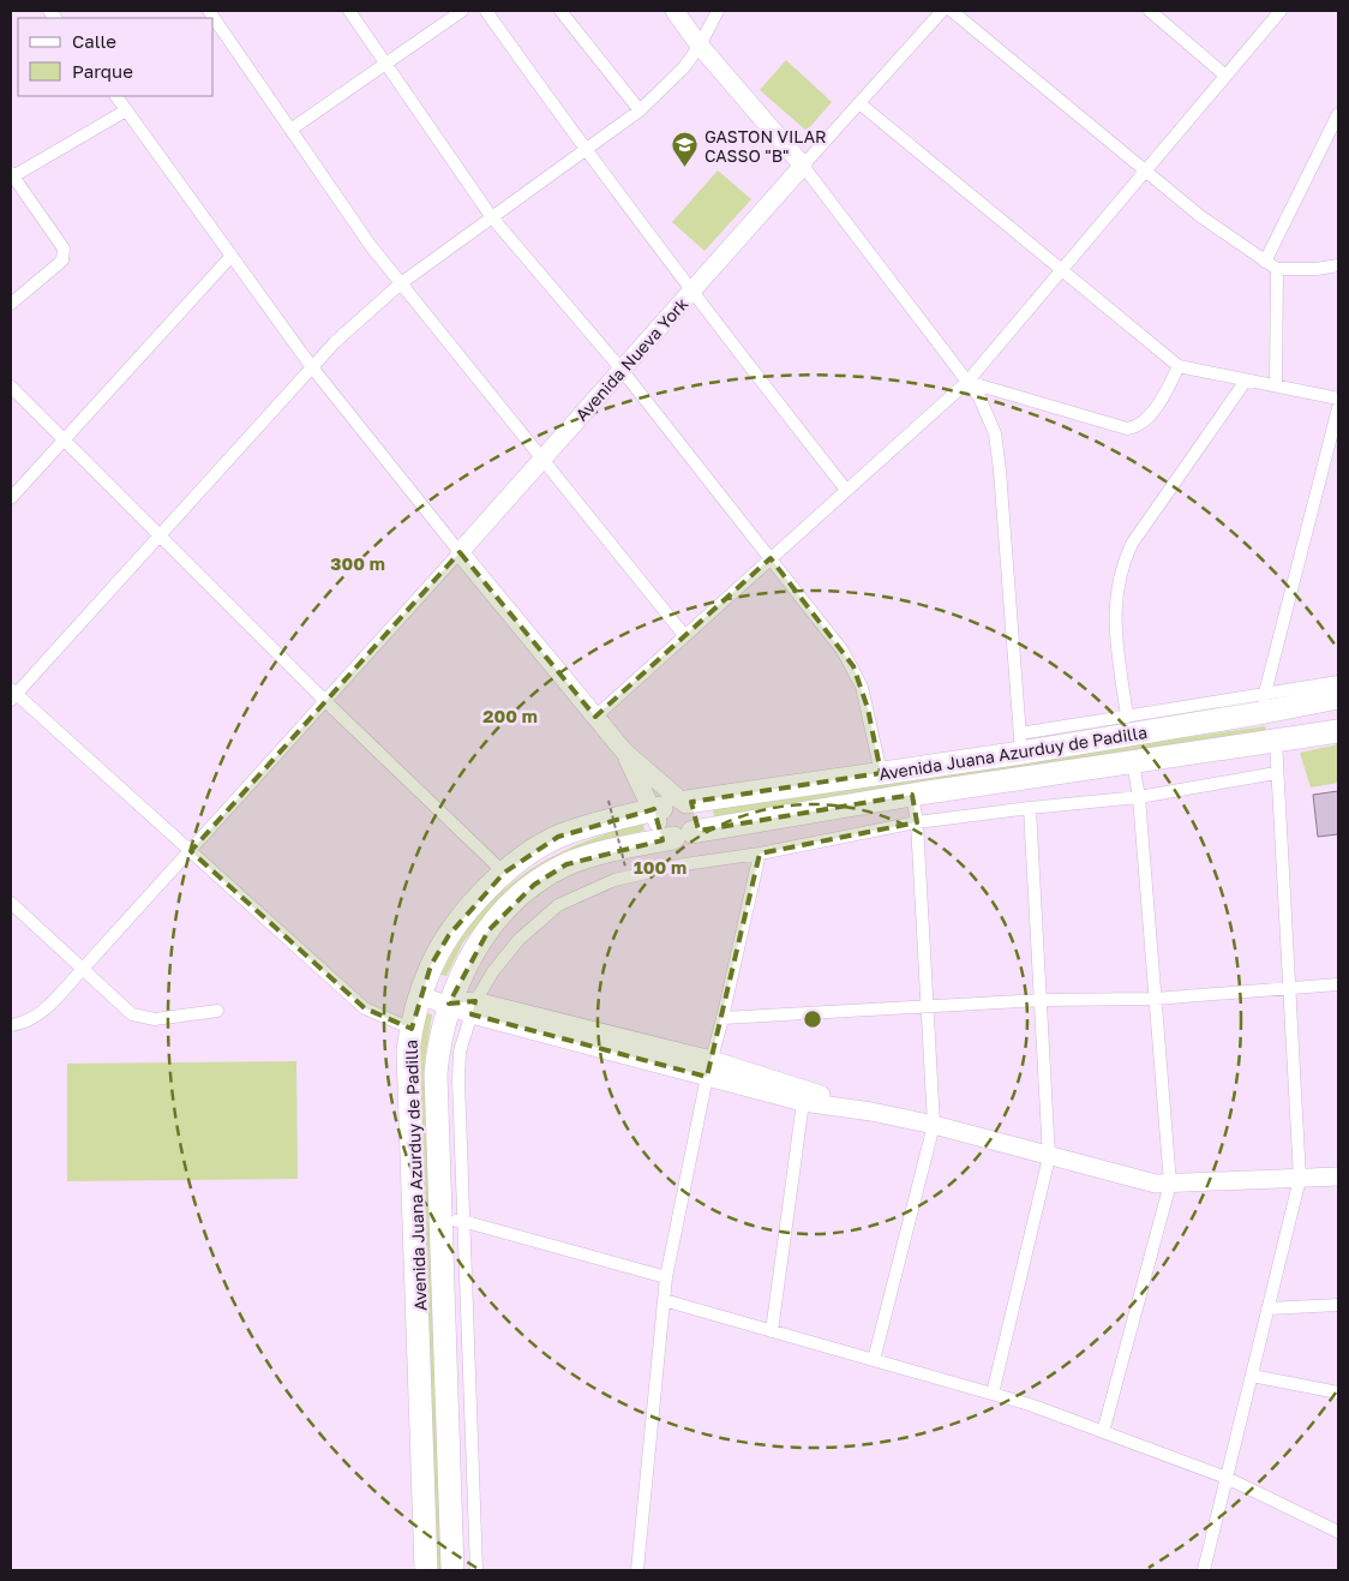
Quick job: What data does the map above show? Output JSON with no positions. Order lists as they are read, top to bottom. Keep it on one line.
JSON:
{"streets":{"highway":["Avenida Juana Azurduy de Padilla"],"street":["Avenida Nueva York"]},"places":{"school or university":["GASTON VILAR CASSO \"B\""]},"legend":["Calle","Parque"],"rings":["300 m","200 m","100 m"]}
